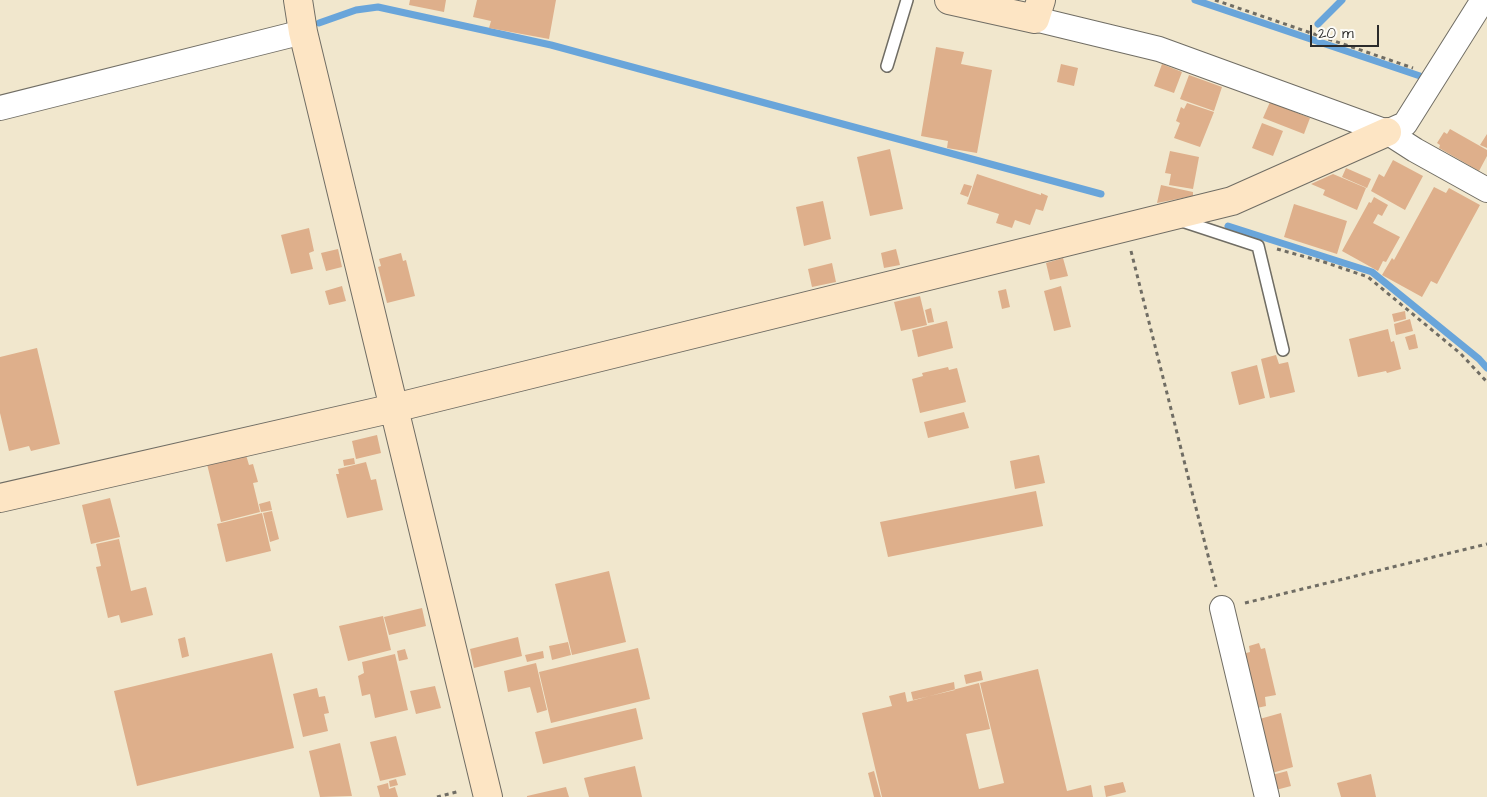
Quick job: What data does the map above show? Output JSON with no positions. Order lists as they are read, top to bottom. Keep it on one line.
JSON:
{"scale_bar":"20 m"}
